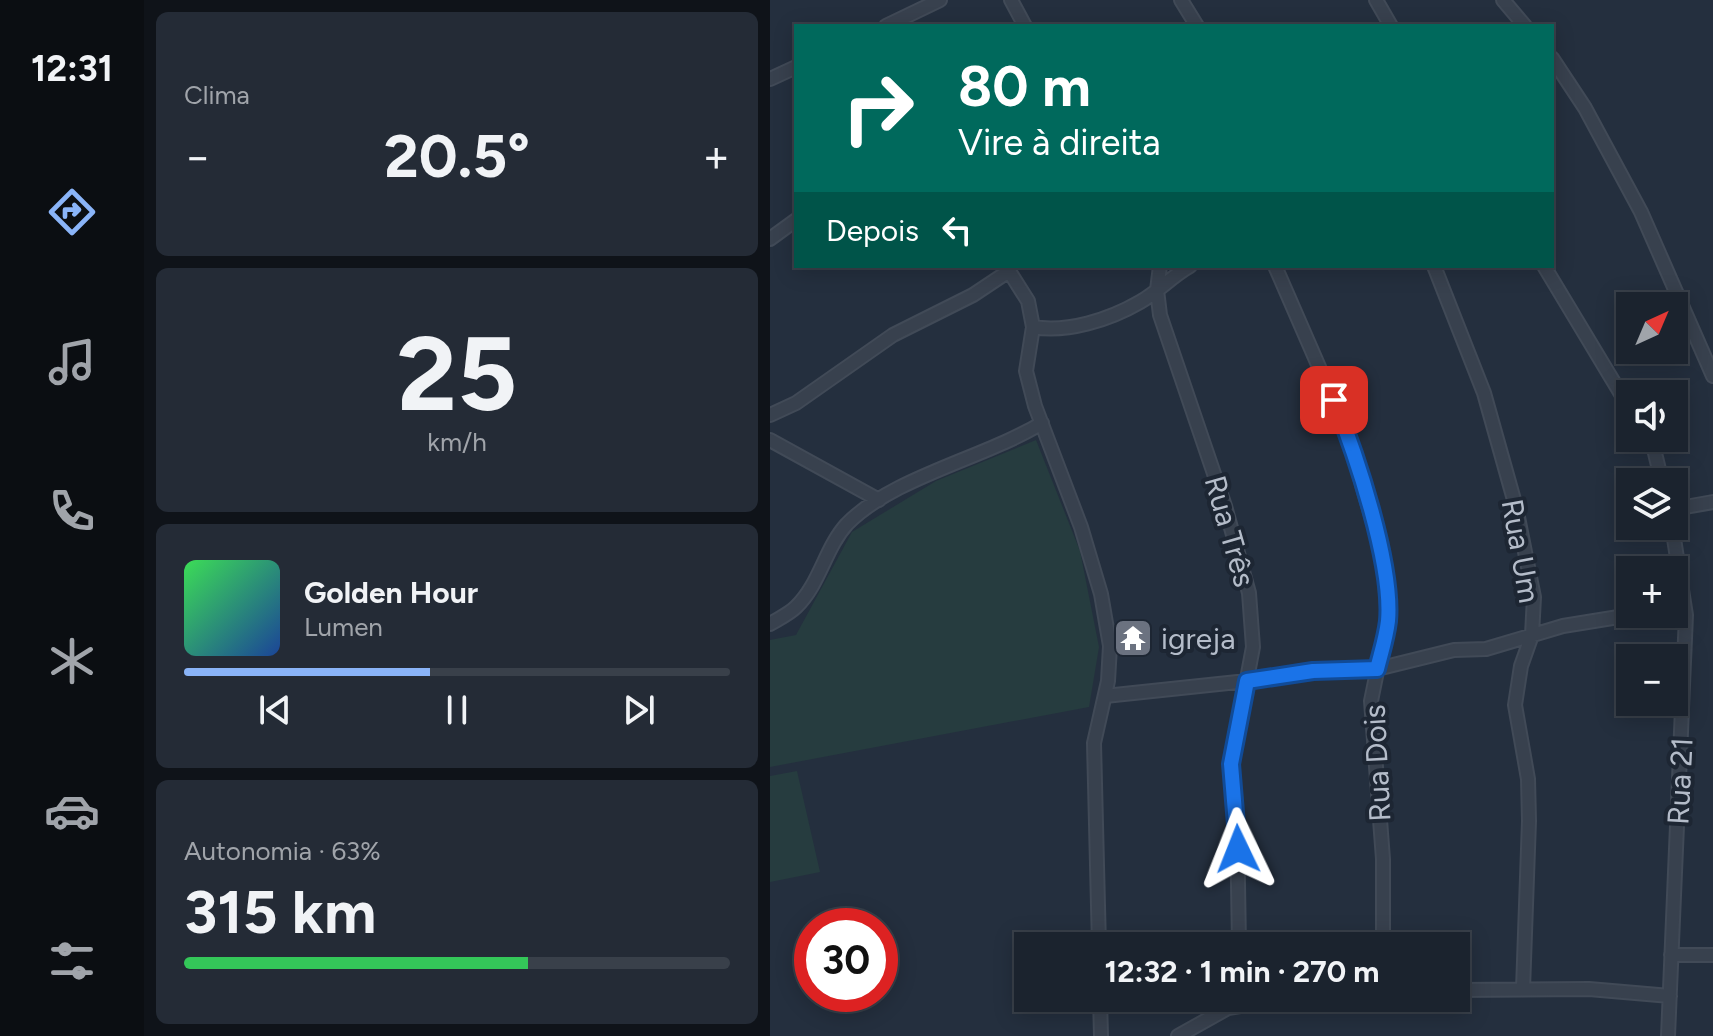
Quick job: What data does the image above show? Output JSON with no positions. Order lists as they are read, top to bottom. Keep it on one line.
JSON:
{"streets":{"street":["Rua Três","Rua Um","Rua Dois","Rua 21"]},"places":{"temple":["igreja"]},"north":"top right","page":{"tabs":"12:31","tile":["Clima",["25","km/h"],["Autonomia · 63%","315 km"]],"turn":["80 m","Vire à direita"],"heat":["−","20.5°","+"],"then":"Depois","map_buttons":["+","−"],"song":["Golden Hour","Lumen"],"limit":"30","trip":"12:32 · 1 min · 270 m"}}
